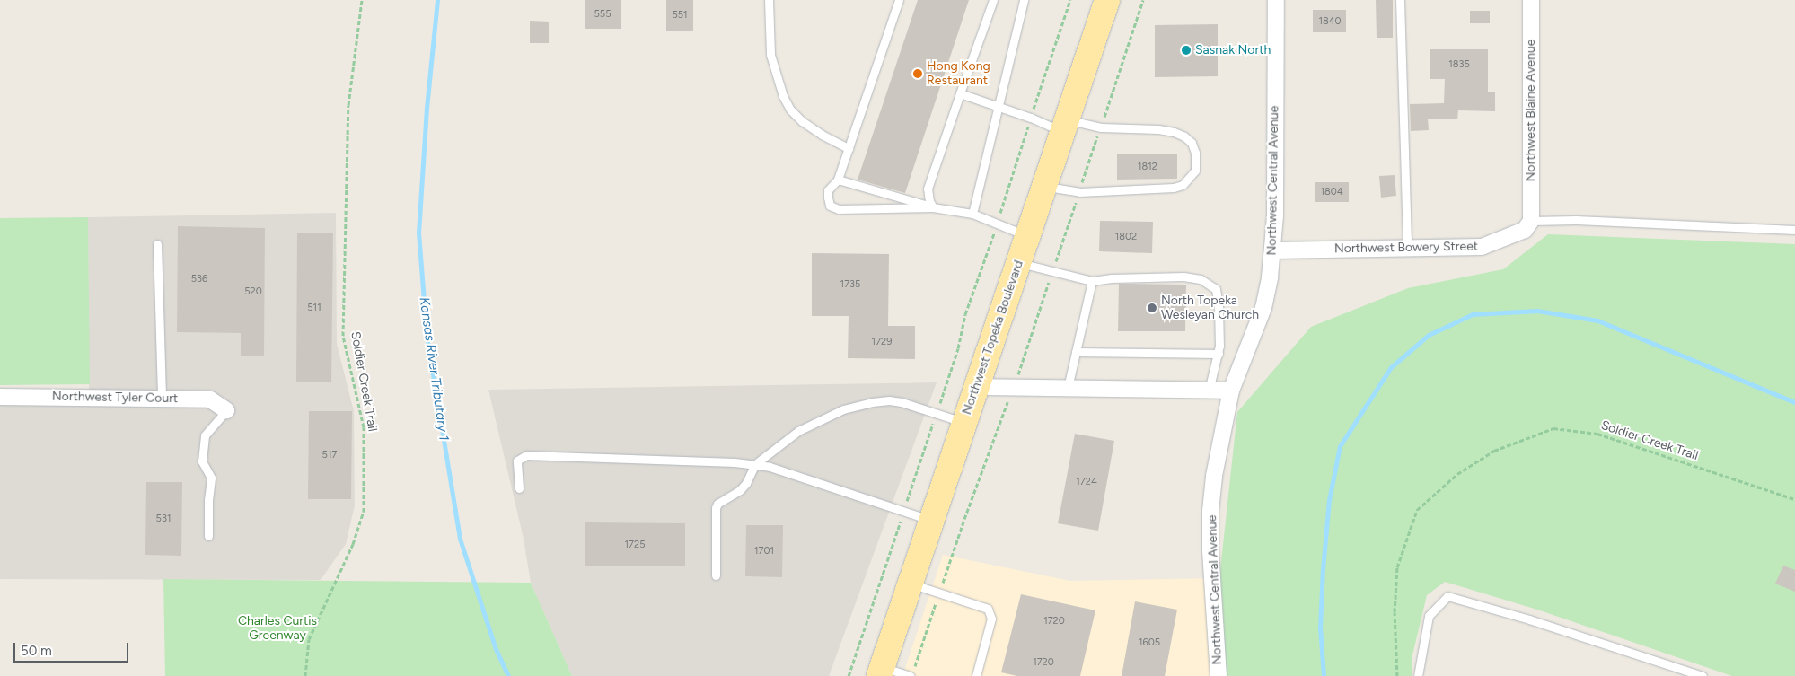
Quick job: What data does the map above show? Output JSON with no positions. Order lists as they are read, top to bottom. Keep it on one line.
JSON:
{"streets":{"main road":["Northwest Topeka Boulevard"],"street":["Northwest Blaine Avenue","Northwest Central Avenue","Northwest Bowery Street","Northwest Tyler Court"],"path":["Soldier Creek Trail"]},"crossings":[["Northwest Blaine Avenue","Northwest Bowery Street"],["Northwest Central Avenue","Northwest Bowery Street"]],"water":["Kansas River Tributary 1"],"parks":["Charles Curtis Greenway"],"places":["Sasnak North","Hong Kong Restaurant","North Topeka Wesleyan Church"],"house_numbers":["555","551","1840","1835","1812","1804","1802","536","1735","520","511","1729","517","1724","531","1725","1701","1720","1605","1720"],"scale_bar":"50 m"}
